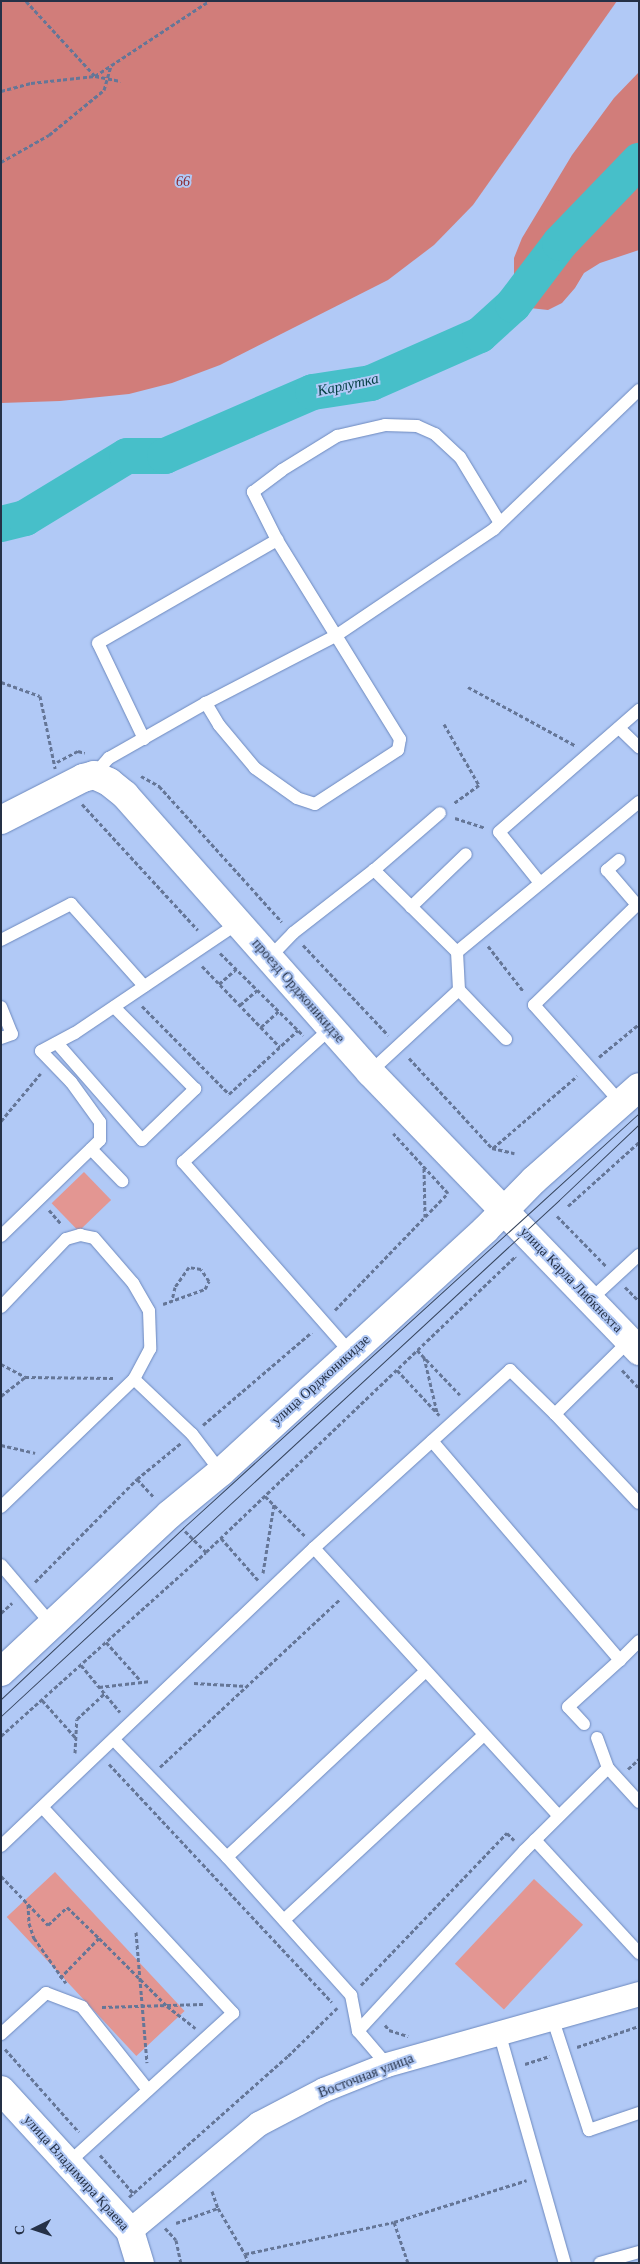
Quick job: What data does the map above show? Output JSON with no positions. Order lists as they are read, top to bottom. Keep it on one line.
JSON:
{"streets":{"main road":["проезд Орджоникидзе","улица Карла Либкнехта","улица Орджоникидзе","улица Владимира Краева"],"street":["Восточная улица"]},"crossings":[["проезд Орджоникидзе","улица Карла Либкнехта"],["проезд Орджоникидзе","улица Орджоникидзе"],["улица Карла Либкнехта","улица Орджоникидзе"],["Восточная улица","улица Владимира Краева"]],"water":["Карлутка"],"parks":["66"],"north":"left"}
